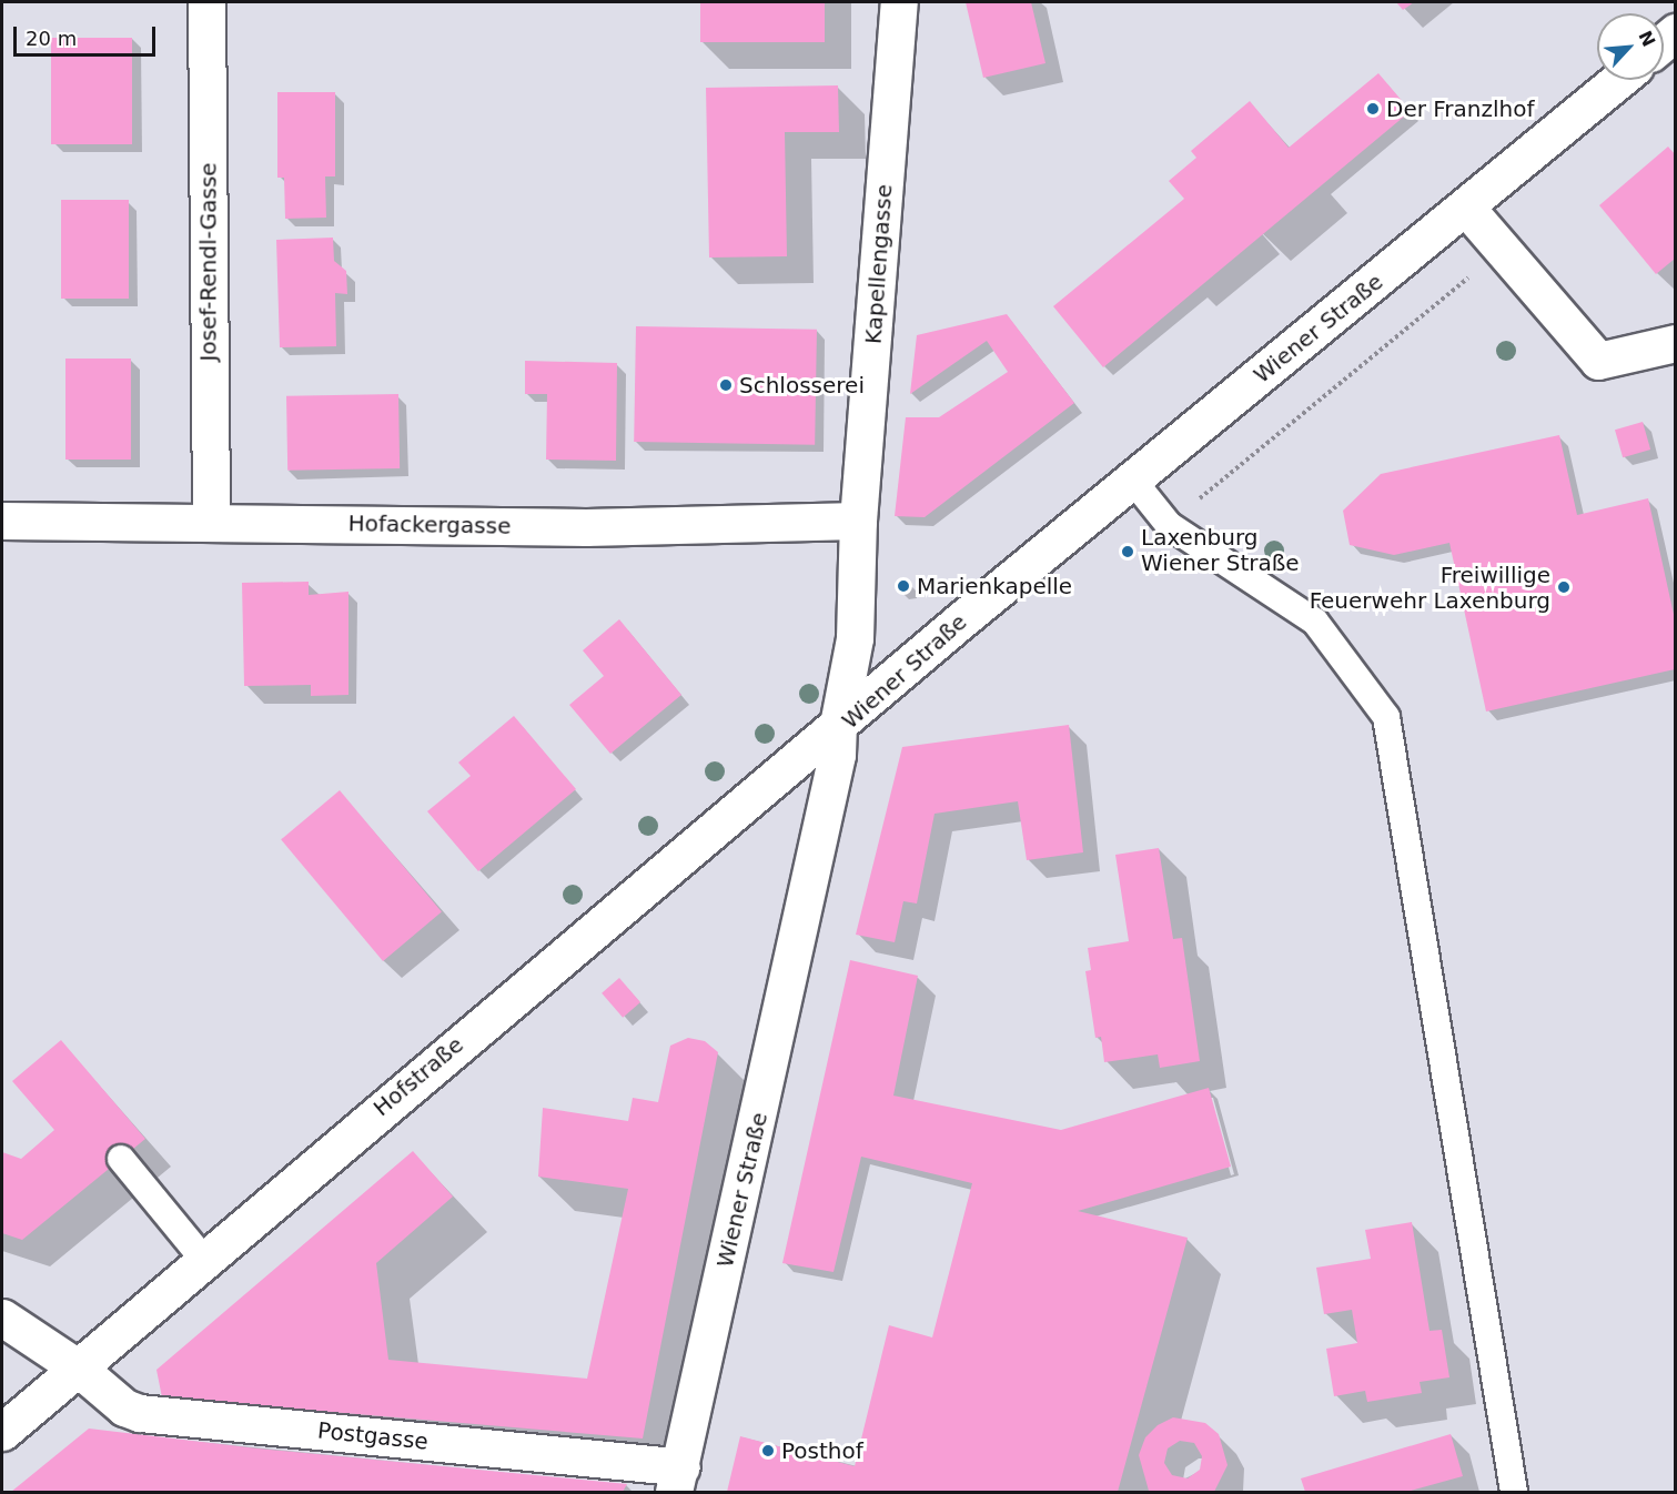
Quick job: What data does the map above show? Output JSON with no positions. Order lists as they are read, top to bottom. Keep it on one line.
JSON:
{"streets":{"street":["Josef-Rendl-Gasse","Kapellengasse","Wiener Straße","Hofackergasse","Hofstraße","Postgasse"]},"crossings":[["Josef-Rendl-Gasse","Hofackergasse"],["Kapellengasse","Wiener Straße"],["Kapellengasse","Hofackergasse"],["Kapellengasse","Hofstraße"],["Wiener Straße","Hofstraße"],["Wiener Straße","Postgasse"],["Hofstraße","Postgasse"]],"places":["Der Franzlhof","Schlosserei","Laxenburg Wiener Straße","Marienkapelle","Freiwillige Feuerwehr Laxenburg","Posthof"],"scale_bar":"20 m","north":"top right"}
